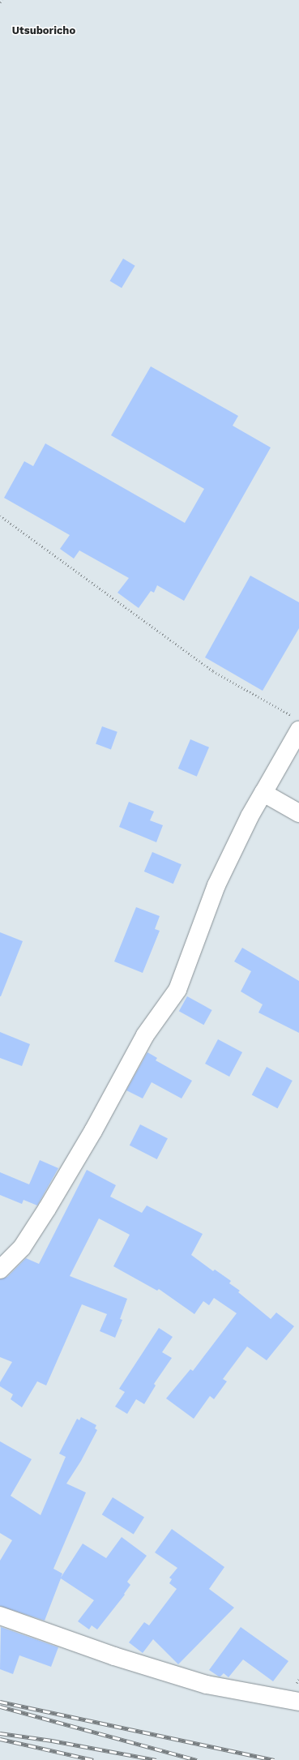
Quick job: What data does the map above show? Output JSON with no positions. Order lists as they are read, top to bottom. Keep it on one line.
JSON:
{"districts":["Utsuboricho"]}
